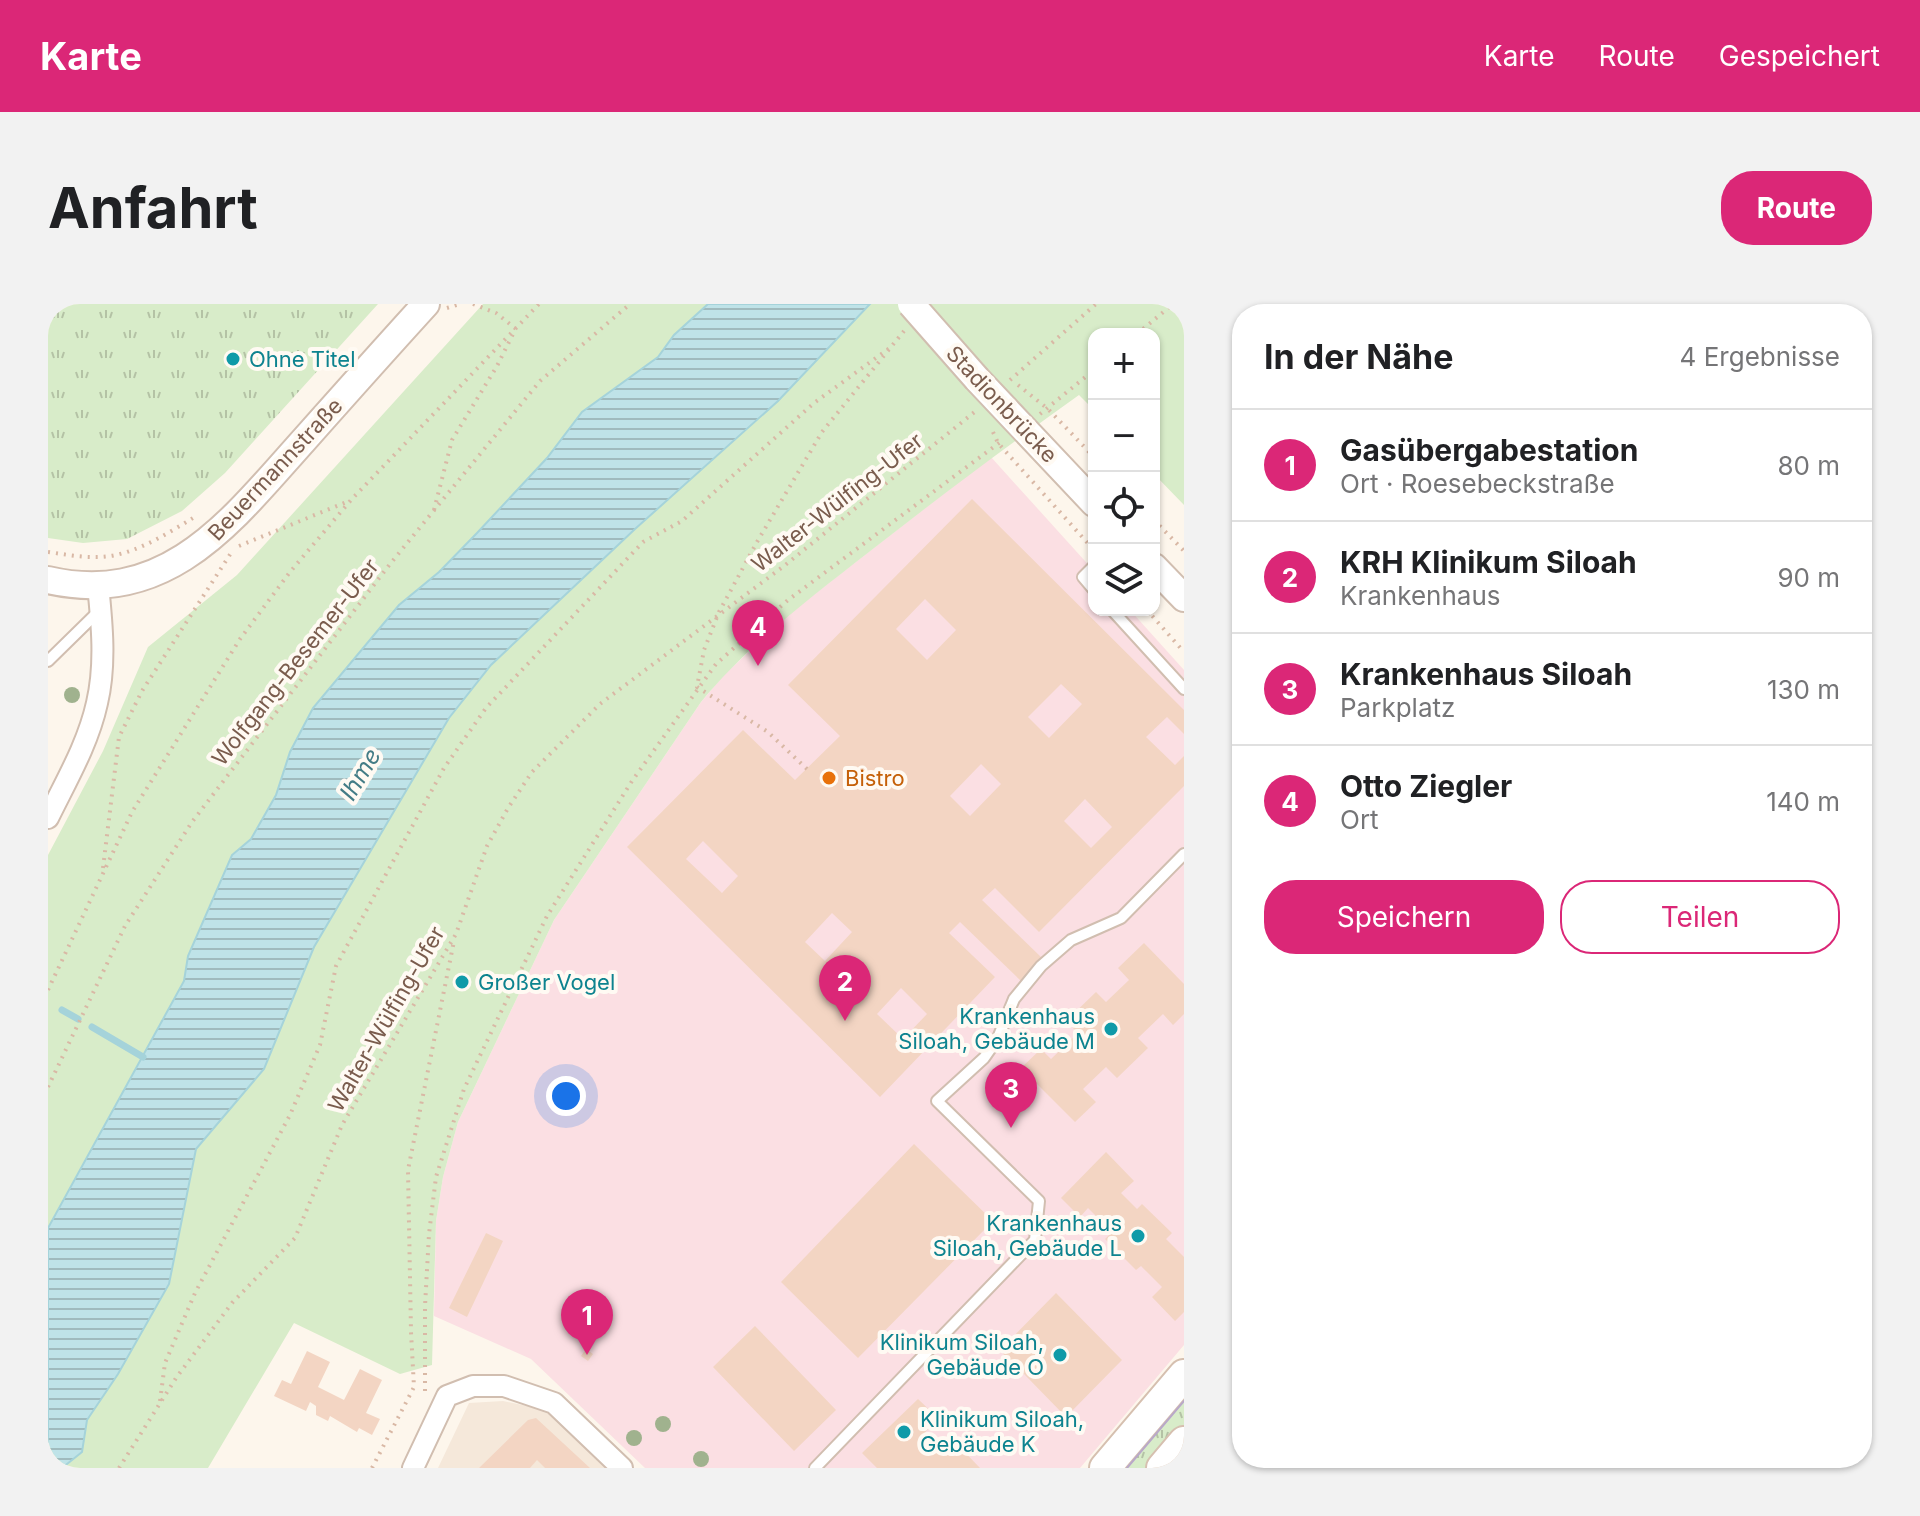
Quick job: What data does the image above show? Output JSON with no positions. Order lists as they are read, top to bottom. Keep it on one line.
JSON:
{"streets":{"street":["Stadionbrücke","Beuermannstraße"],"path":["Walter-Wülfing-Ufer","Wolfgang-Besemer-Ufer"]},"water":["Ihme"],"places":["Ohne Titel","Bistro","Großer Vogel","Krankenhaus Siloah, Gebäude M","Krankenhaus Siloah, Gebäude L","Klinikum Siloah, Gebäude O","Klinikum Siloah, Gebäude K"],"page":{"header":"Karte","nav":["Karte","Route","Gespeichert"],"buttons":["Route",["Speichern","Teilen"]],"title":"Anfahrt","heading":["In der Nähe","4 Ergebnisse"],"map_buttons":["+","−"],"list":[{"mark":"1","name":"Gasübergabestation","note":"Ort · Roesebeckstraße","value":"80 m"},{"mark":"2","name":"KRH Klinikum Siloah","note":"Krankenhaus","value":"90 m"},{"mark":"3","name":"Krankenhaus Siloah","note":"Parkplatz","value":"130 m"},{"mark":"4","name":"Otto Ziegler","note":"Ort","value":"140 m"}],"pins":["4","2","3","1"]}}
